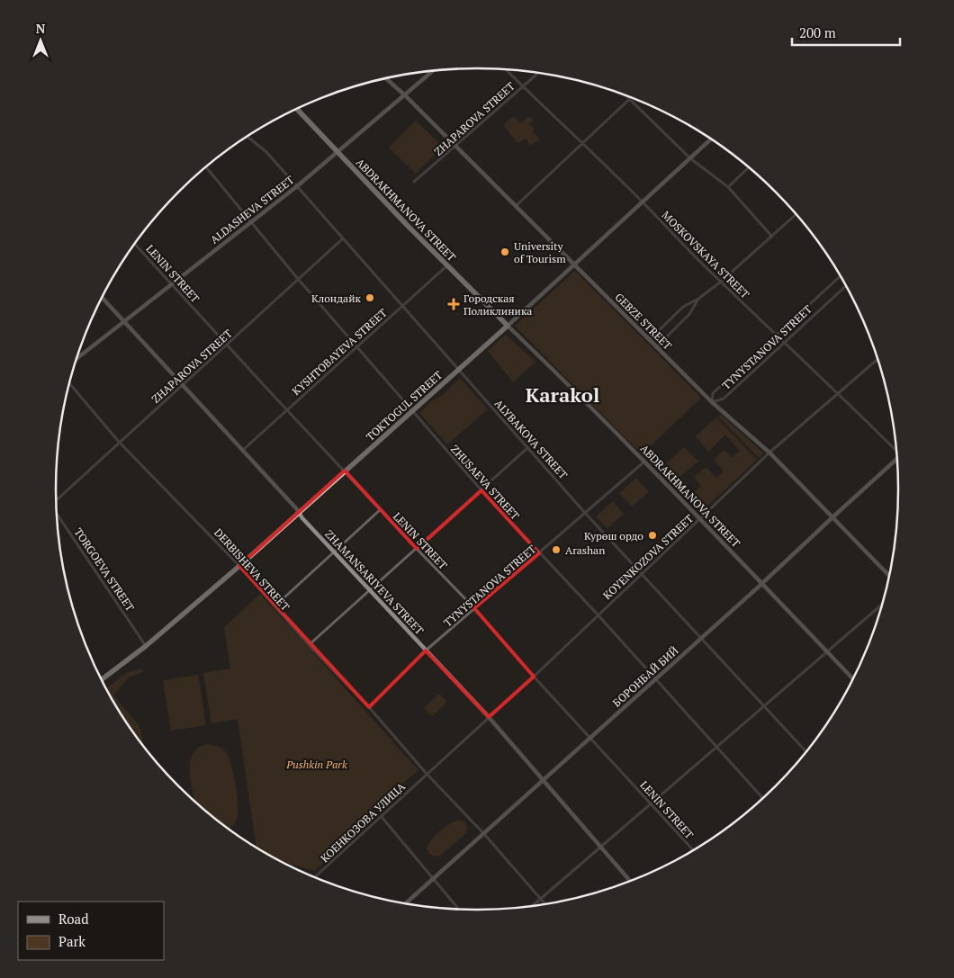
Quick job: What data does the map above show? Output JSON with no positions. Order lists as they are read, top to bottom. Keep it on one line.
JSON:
{"streets":{"highway":["ABDRAKHMANOVA STREET","TOKTOGUL STREET"],"main road":["ALDASHEVA STREET","GEBZE STREET","ZHAMANSARIYEVA STREET","БОРОНБАЙ БИЙ"],"street":["ZHAPAROVA STREET","MOSKOVSKAYA STREET","LENIN STREET","TYNYSTANOVA STREET","KYSHTOBAYEVA STREET","ALYBAKOVA STREET","ZHUSAEVA STREET","KOYENKOZOVA STREET","TORGOEVA STREET","DERBISHEVA STREET","КОЕНКОЗОВА УЛИЦА"]},"crossings":[["ZHAPAROVA STREET","MOSKOVSKAYA STREET"],["ZHAPAROVA STREET","LENIN STREET"],["ZHAPAROVA STREET","GEBZE STREET"],["ZHAPAROVA STREET","ALYBAKOVA STREET"],["ZHAPAROVA STREET","ZHUSAEVA STREET"],["ZHAPAROVA STREET","DERBISHEVA STREET"],["ZHAPAROVA STREET","ZHAMANSARIYEVA STREET"],["ALDASHEVA STREET","ABDRAKHMANOVA STREET"],["ALDASHEVA STREET","LENIN STREET"],["ALDASHEVA STREET","GEBZE STREET"],["ALDASHEVA STREET","ALYBAKOVA STREET"],["ALDASHEVA STREET","ZHUSAEVA STREET"],["ALDASHEVA STREET","ZHAMANSARIYEVA STREET"],["ABDRAKHMANOVA STREET","TYNYSTANOVA STREET"],["ABDRAKHMANOVA STREET","KYSHTOBAYEVA STREET"],["ABDRAKHMANOVA STREET","TOKTOGUL STREET"],["ABDRAKHMANOVA STREET","KOYENKOZOVA STREET"],["ABDRAKHMANOVA STREET","БОРОНБАЙ БИЙ"],["MOSKOVSKAYA STREET","TYNYSTANOVA STREET"],["MOSKOVSKAYA STREET","TOKTOGUL STREET"],["MOSKOVSKAYA STREET","KOYENKOZOVA STREET"],["LENIN STREET","TYNYSTANOVA STREET"],["LENIN STREET","KYSHTOBAYEVA STREET"],["LENIN STREET","TOKTOGUL STREET"],["LENIN STREET","KOYENKOZOVA STREET"],["LENIN STREET","БОРОНБАЙ БИЙ"],["GEBZE STREET","TYNYSTANOVA STREET"],["GEBZE STREET","TOKTOGUL STREET"],["GEBZE STREET","KOYENKOZOVA STREET"],["GEBZE STREET","БОРОНБАЙ БИЙ"],["TYNYSTANOVA STREET","ALYBAKOVA STREET"],["TYNYSTANOVA STREET","ZHUSAEVA STREET"],["TYNYSTANOVA STREET","DERBISHEVA STREET"],["TYNYSTANOVA STREET","ZHAMANSARIYEVA STREET"],["KYSHTOBAYEVA STREET","ALYBAKOVA STREET"],["KYSHTOBAYEVA STREET","ZHUSAEVA STREET"],["KYSHTOBAYEVA STREET","ZHAMANSARIYEVA STREET"],["TOKTOGUL STREET","ALYBAKOVA STREET"],["TOKTOGUL STREET","ZHUSAEVA STREET"],["TOKTOGUL STREET","TORGOEVA STREET"],["TOKTOGUL STREET","DERBISHEVA STREET"],["TOKTOGUL STREET","ZHAMANSARIYEVA STREET"],["ALYBAKOVA STREET","KOYENKOZOVA STREET"],["ALYBAKOVA STREET","БОРОНБАЙ БИЙ"],["ZHUSAEVA STREET","KOYENKOZOVA STREET"],["ZHUSAEVA STREET","БОРОНБАЙ БИЙ"],["KOYENKOZOVA STREET","DERBISHEVA STREET"],["KOYENKOZOVA STREET","ZHAMANSARIYEVA STREET"],["KOYENKOZOVA STREET","КОЕНКОЗОВА УЛИЦА"],["DERBISHEVA STREET","БОРОНБАЙ БИЙ"],["DERBISHEVA STREET","КОЕНКОЗОВА УЛИЦА"],["ZHAMANSARIYEVA STREET","БОРОНБАЙ БИЙ"]],"districts":["Karakol"],"parks":["Pushkin Park"],"places":{"other":["University of Tourism","Клондайк","Курөш ордо","Arashan"],"health":["Городская Поликлиника"]},"legend":["Road","Park"],"scale_bar":"200 m","north":"top"}
